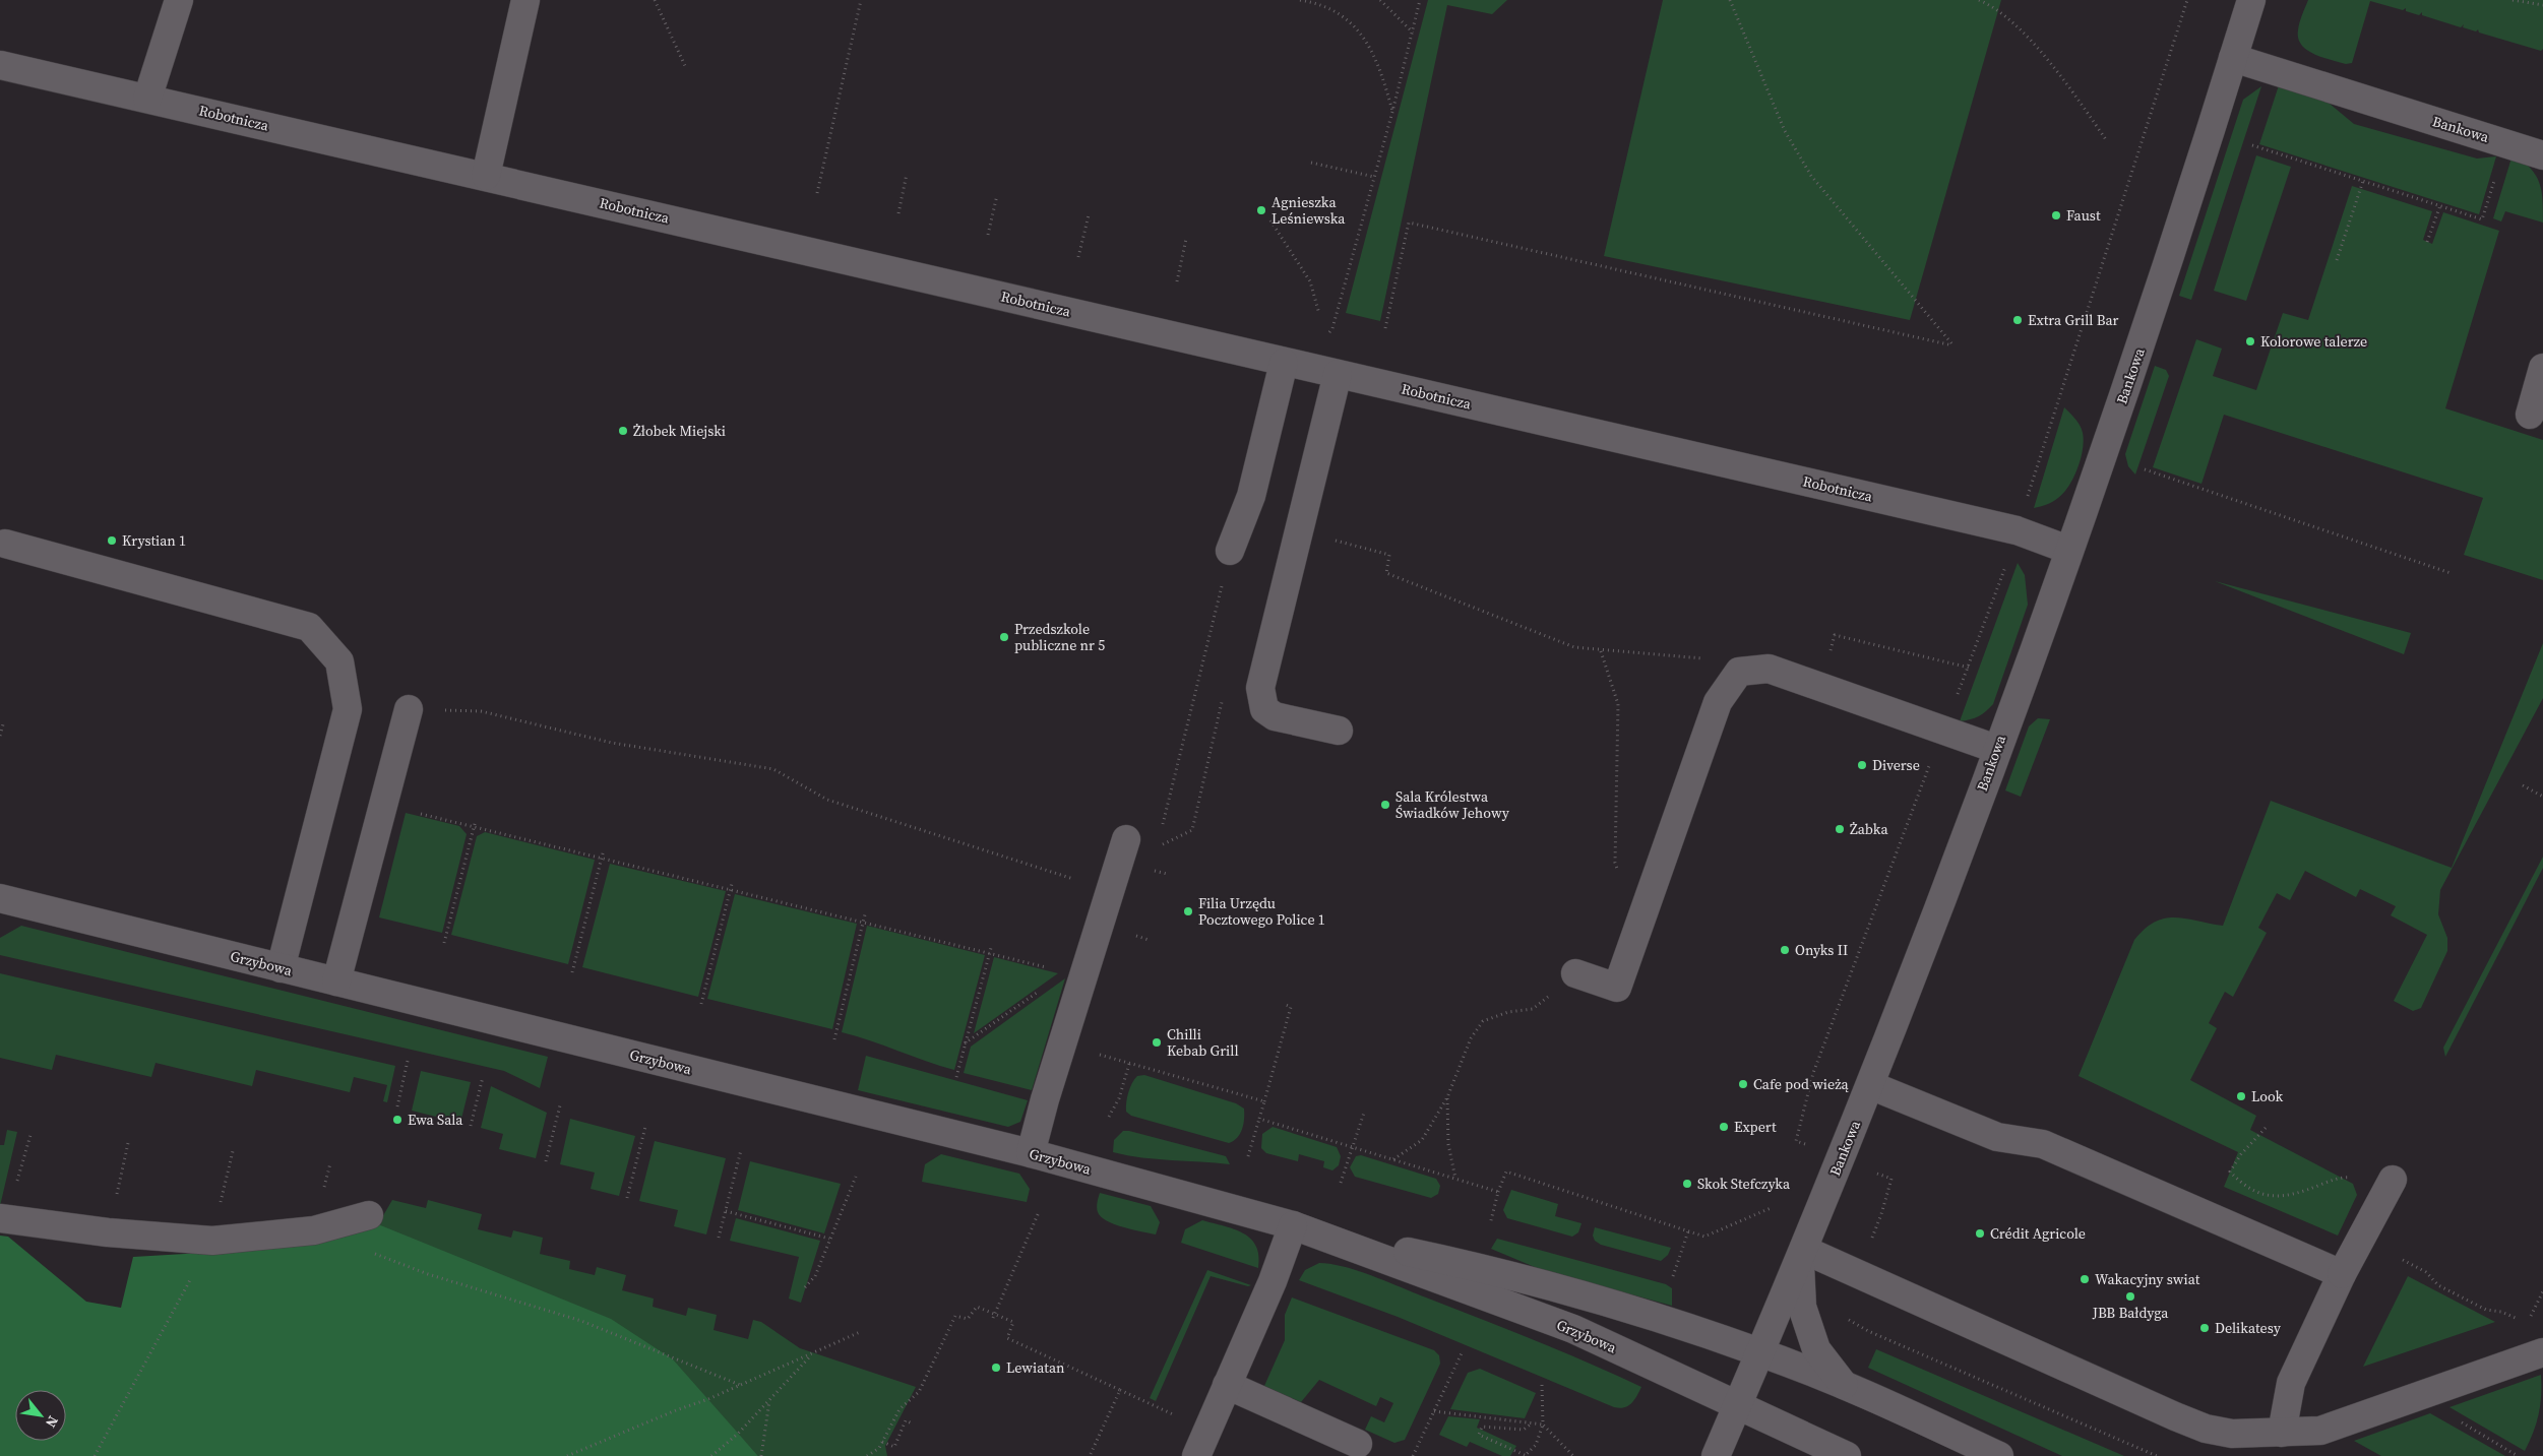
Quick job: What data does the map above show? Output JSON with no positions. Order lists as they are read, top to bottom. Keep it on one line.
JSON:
{"streets":{"street":["Robotnicza","Bankowa","Grzybowa"]},"crossings":[["Robotnicza","Bankowa"],["Bankowa","Grzybowa"]],"places":["Agnieszka Leśniewska","Faust","Extra Grill Bar","Kolorowe talerze","Żłobek Miejski","Krystian 1","Przedszkole publiczne nr 5","Diverse","Sala Królestwa Świadków Jehowy","Żabka","Filia Urzędu Pocztowego Police 1","Onyks II","Chilli Kebab Grill","Cafe pod wieżą","Look","Ewa Sala","Expert","Skok Stefczyka","Crédit Agricole","Wakacyjny swiat","JBB Bałdyga","Delikatesy","Lewiatan"],"north":"bottom right"}
